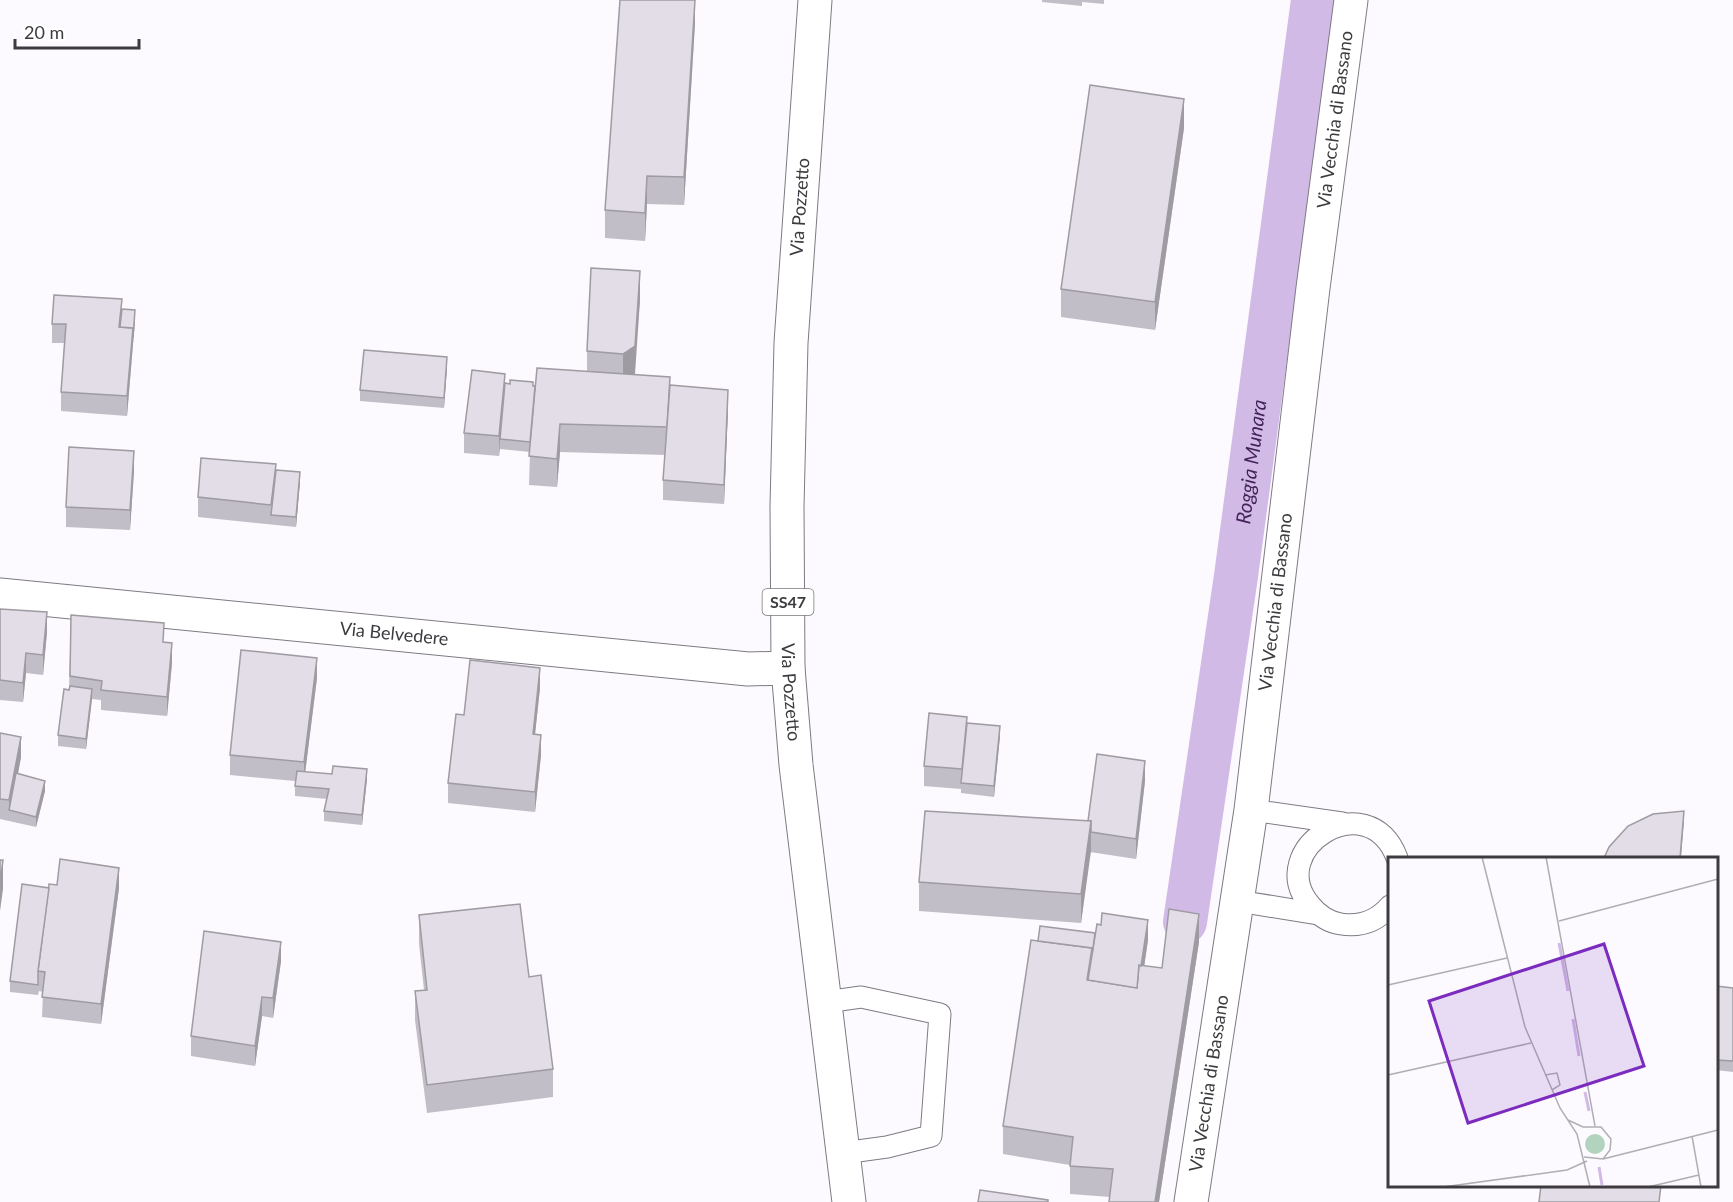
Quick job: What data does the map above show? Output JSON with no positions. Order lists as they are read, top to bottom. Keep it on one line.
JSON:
{"streets":{"street":["Via Vecchia di Bassano","Via Pozzetto","SS47","Via Belvedere"]},"crossings":[["Via Pozzetto","Via Belvedere"]],"water":["Roggia Munara"],"scale_bar":"20 m"}
